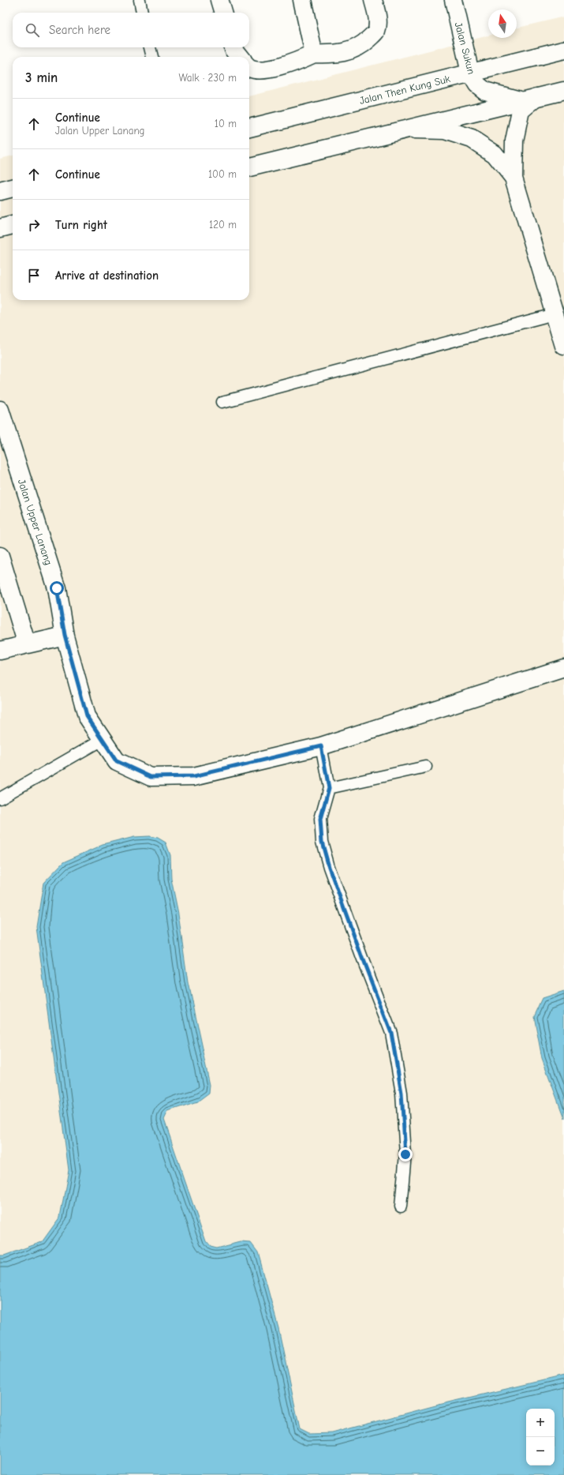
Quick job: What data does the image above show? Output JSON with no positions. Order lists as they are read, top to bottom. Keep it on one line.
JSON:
{"streets":{"street":["Jalan Sukun","Jalan Then Kung Suk","Jalan Upper Lanang"]},"crossings":[["Jalan Sukun","Jalan Then Kung Suk"]],"north":"top","page":{"search":"Search here","heading":["3 min","Walk · 230 m"],"list":[["Continue","Jalan Upper Lanang","10 m"],["Continue","100 m"],["Turn right","120 m"],"Arrive at destination"],"map_buttons":["+","−"]}}
